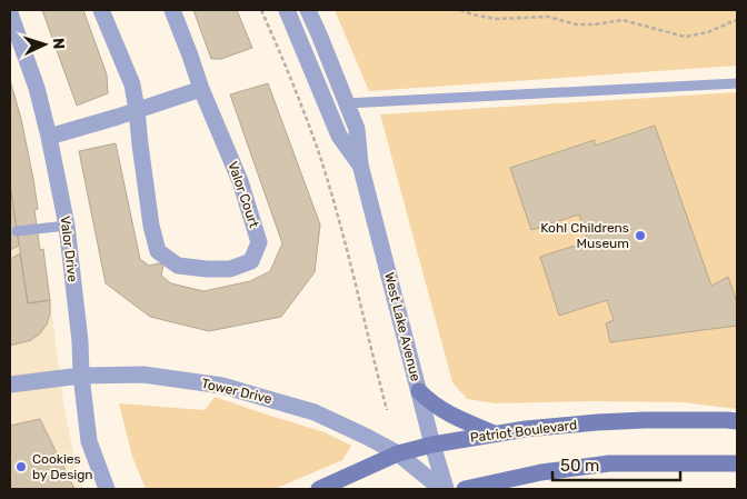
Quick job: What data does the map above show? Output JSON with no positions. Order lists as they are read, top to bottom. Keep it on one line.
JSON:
{"streets":{"main road":["Patriot Boulevard"],"street":["Valor Court","Valor Drive","West Lake Avenue","Tower Drive"]},"crossings":[["Valor Drive","Tower Drive"],["West Lake Avenue","Tower Drive"],["West Lake Avenue","Patriot Boulevard"],["Tower Drive","Patriot Boulevard"]],"places":["Kohl Childrens Museum","Cookies by Design"],"scale_bar":"50 m","north":"right"}
